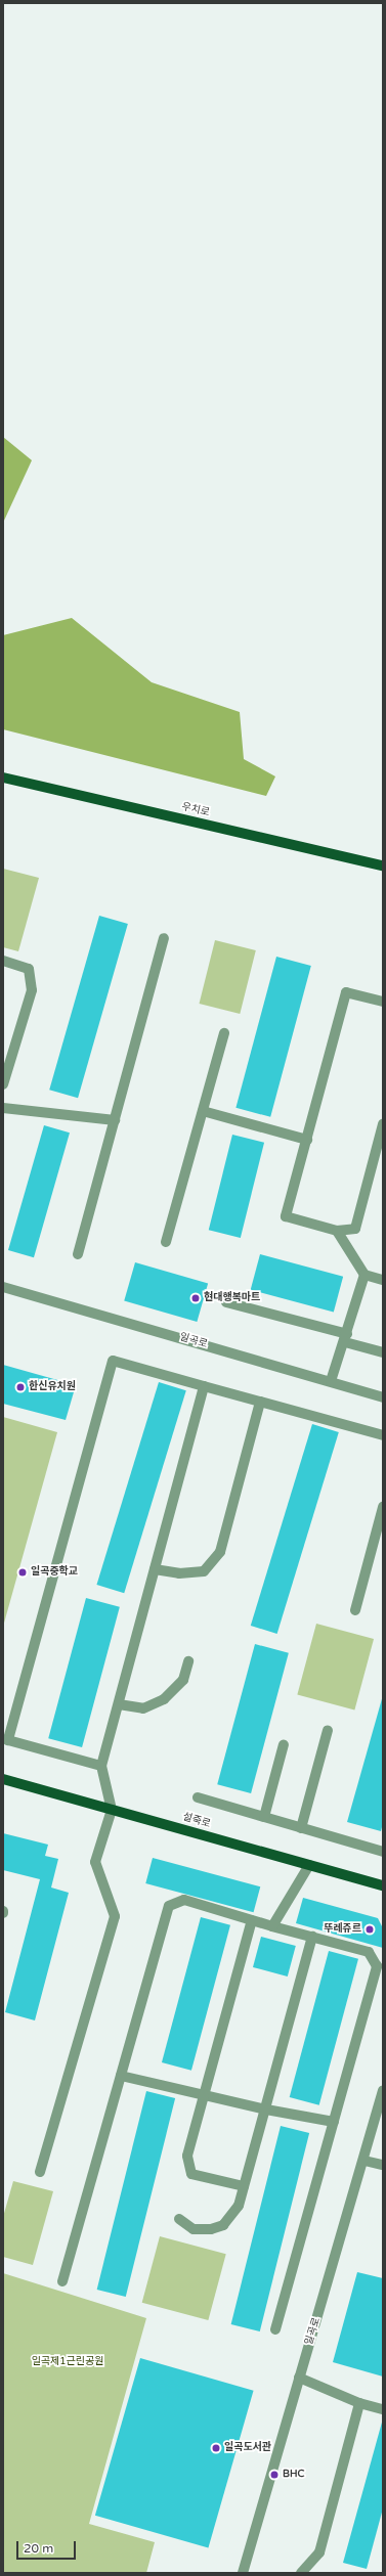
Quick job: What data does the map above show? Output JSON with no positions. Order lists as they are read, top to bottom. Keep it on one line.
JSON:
{"streets":{"main road":["우치로","설죽로"],"street":["일곡로"]},"parks":["일곡제1근린공원"],"places":["현대행복마트","한신유치원","일곡중학교","뚜레쥬르","일곡도서관","BHC"],"scale_bar":"20 m"}
